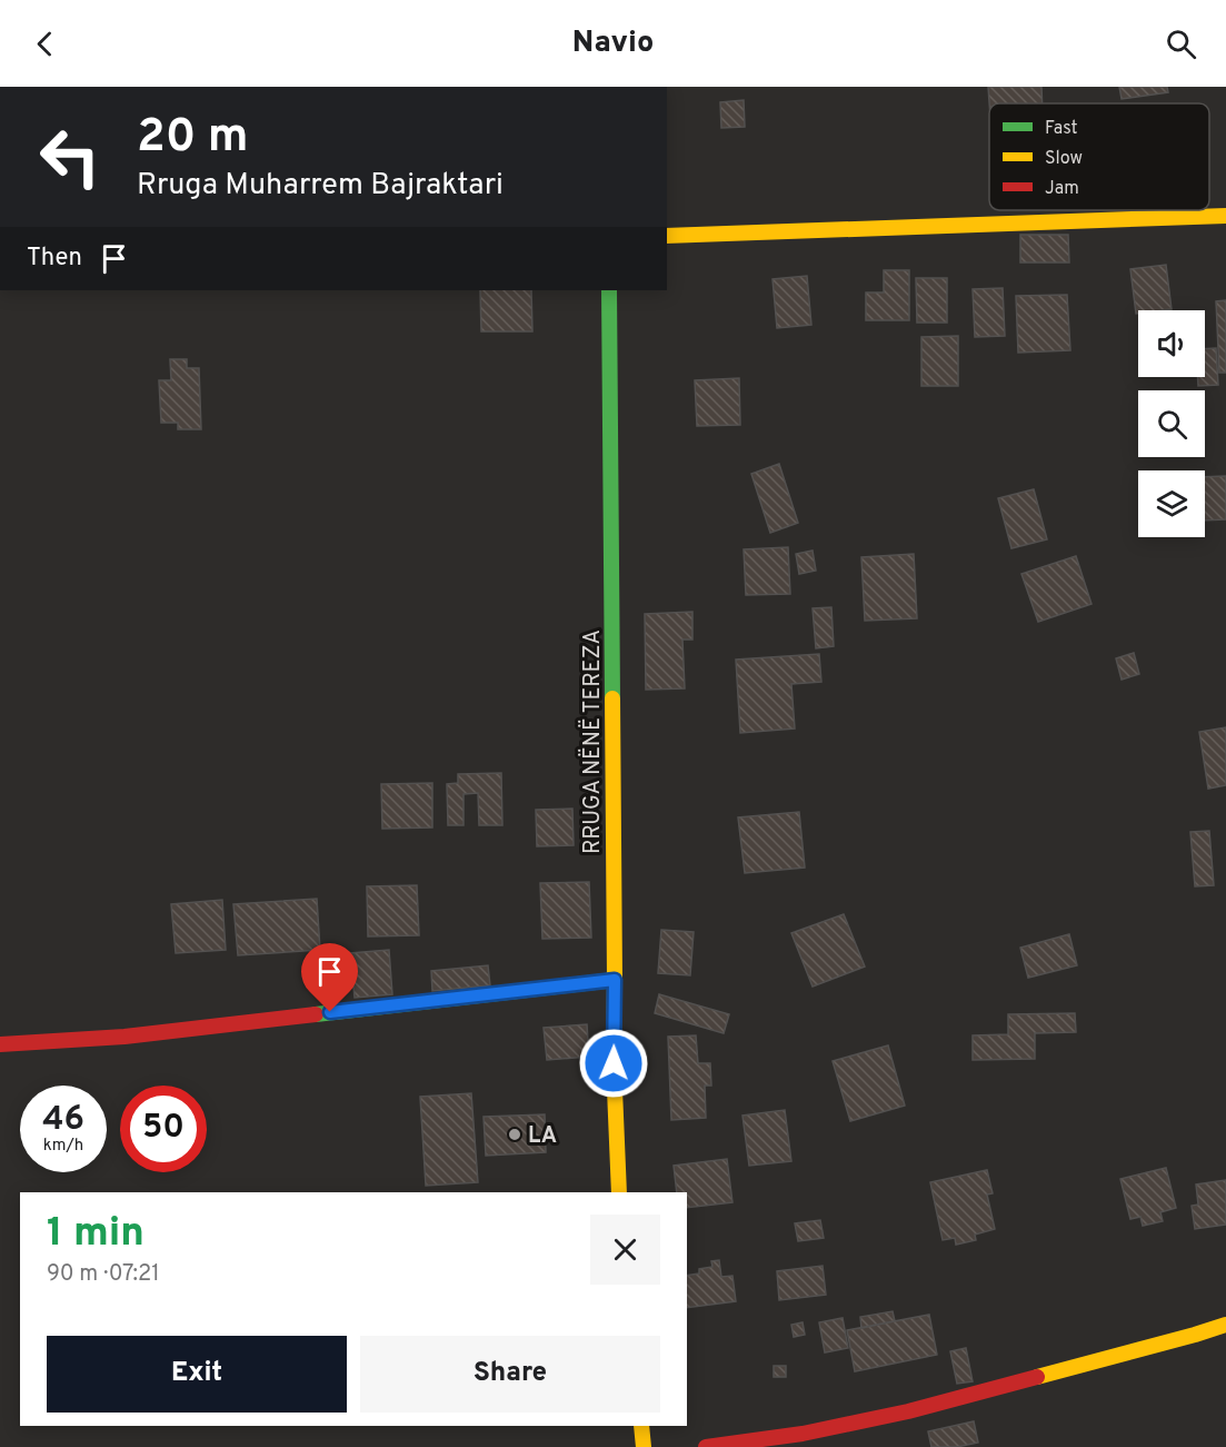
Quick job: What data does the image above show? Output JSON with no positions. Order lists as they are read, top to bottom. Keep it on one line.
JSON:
{"streets":{"street":["RRUGA NËNË TEREZA"]},"places":["LA"],"legend":["Fast","Slow","Jam"],"page":{"header":"Navio","turn":["20 m","Rruga Muharrem Bajraktari"],"then":"Then","speed":"46 km/h","limit":"50","heading":["1 min","90 m · 07:21"],"buttons":["Exit","Share"]}}
